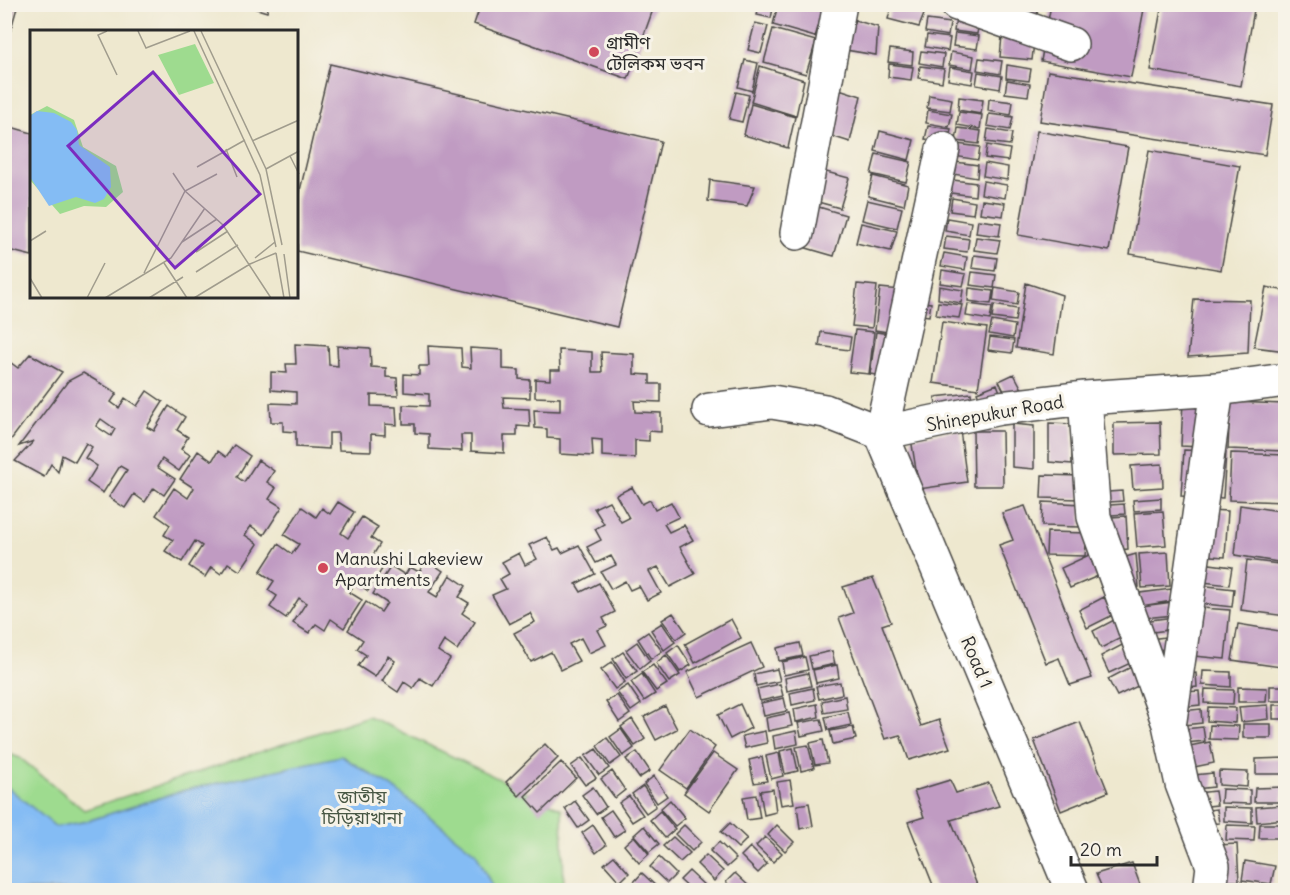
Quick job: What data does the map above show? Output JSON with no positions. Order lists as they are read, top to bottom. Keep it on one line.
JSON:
{"streets":{"street":["Shinepukur Road","Road 1"]},"crossings":[["Shinepukur Road","Road 1"]],"parks":["জাতীয় চিড়িয়াখানা"],"places":["গ্রামীণ টেলিকম ভবন","Manushi Lakeview Apartments"],"scale_bar":"20 m"}
